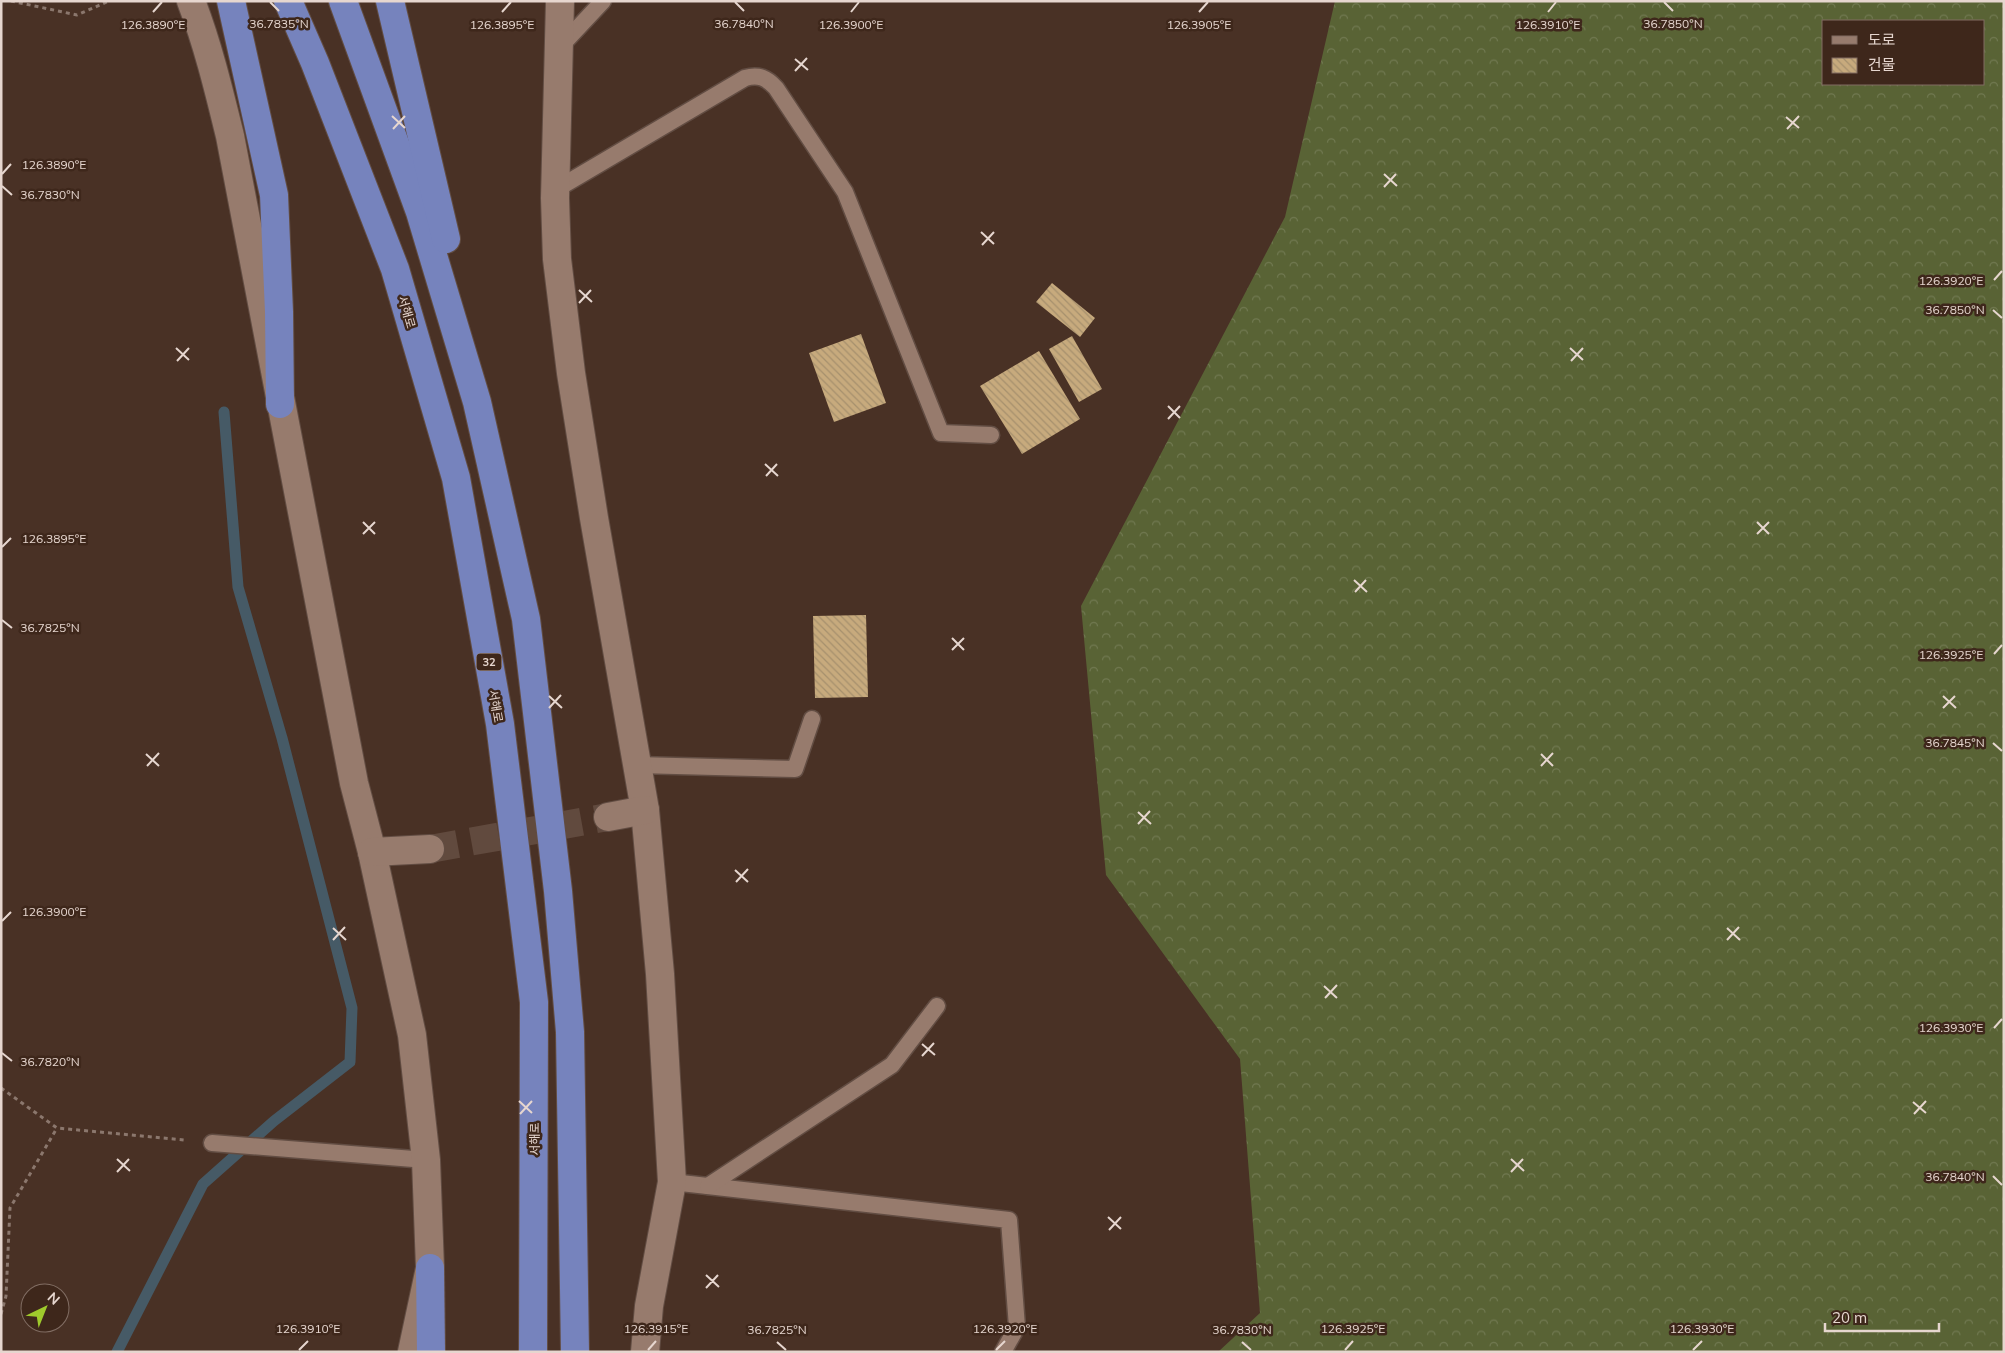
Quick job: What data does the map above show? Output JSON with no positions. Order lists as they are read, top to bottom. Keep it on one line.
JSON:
{"streets":{"highway":["서해로","32"]},"legend":["도로","건물"],"scale_bar":"20 m","north":"top right","coordinates":["36.7835°N","36.7840°N","36.7850°N","126.3895°E","126.3900°E","126.3905°E","126.3910°E","126.3890°E","36.7830°N","126.3920°E","36.7825°N","126.3925°E","36.7845°N","126.3930°E","36.7820°N","126.3915°E"]}
